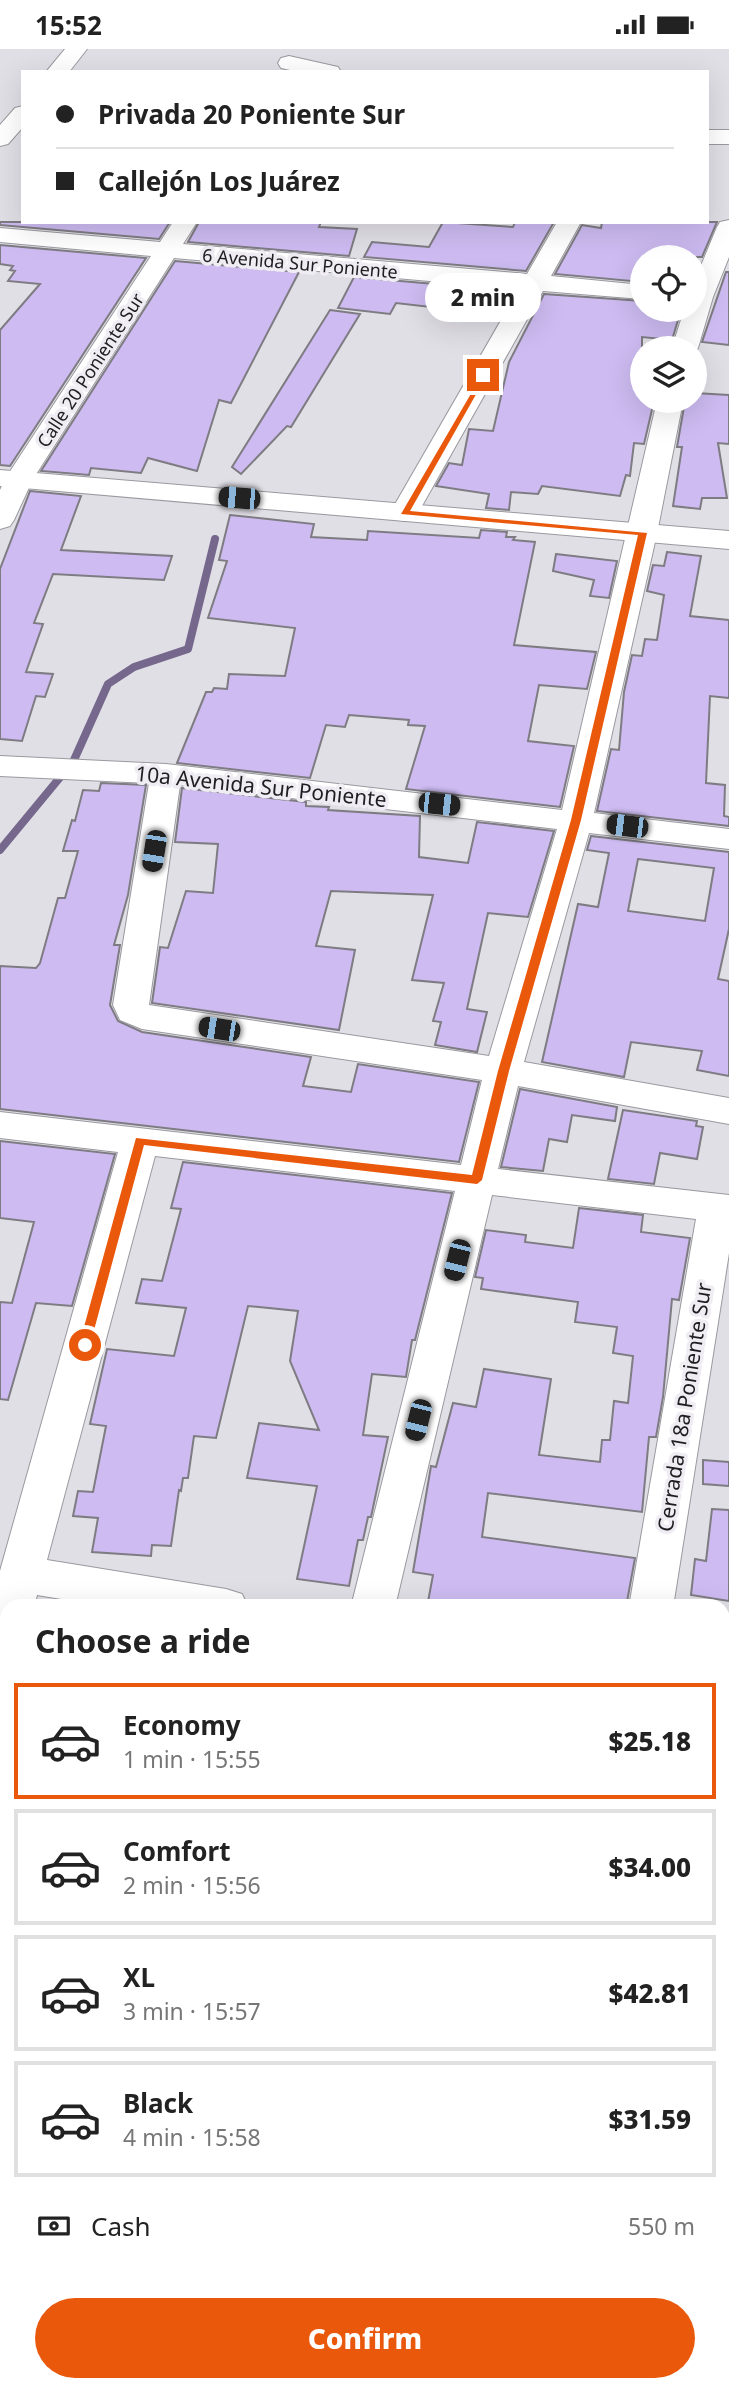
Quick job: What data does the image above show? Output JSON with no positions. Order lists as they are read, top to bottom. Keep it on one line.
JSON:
{"streets":{"street":["6 Avenida Sur Poniente","Calle 20 Poniente Sur","10a Avenida Sur Poniente","Cerrada 18a Poniente Sur"]},"crossings":[["6 Avenida Sur Poniente","Calle 20 Poniente Sur"]],"page":{"status":"15:52","banner":["Privada 20 Poniente Sur","Callejón Los Juárez"],"bubble":"2 min","heading":"Choose a ride","list":[{"name":"Economy","note":"1 min · 15:55","value":"$25.18"},{"name":"Comfort","note":"2 min · 15:56","value":"$34.00"},{"name":"XL","note":"3 min · 15:57","value":"$42.81"},{"name":"Black","note":"4 min · 15:58","value":"$31.59"}],"pay":["Cash","550 m"],"buttons":"Confirm"}}
